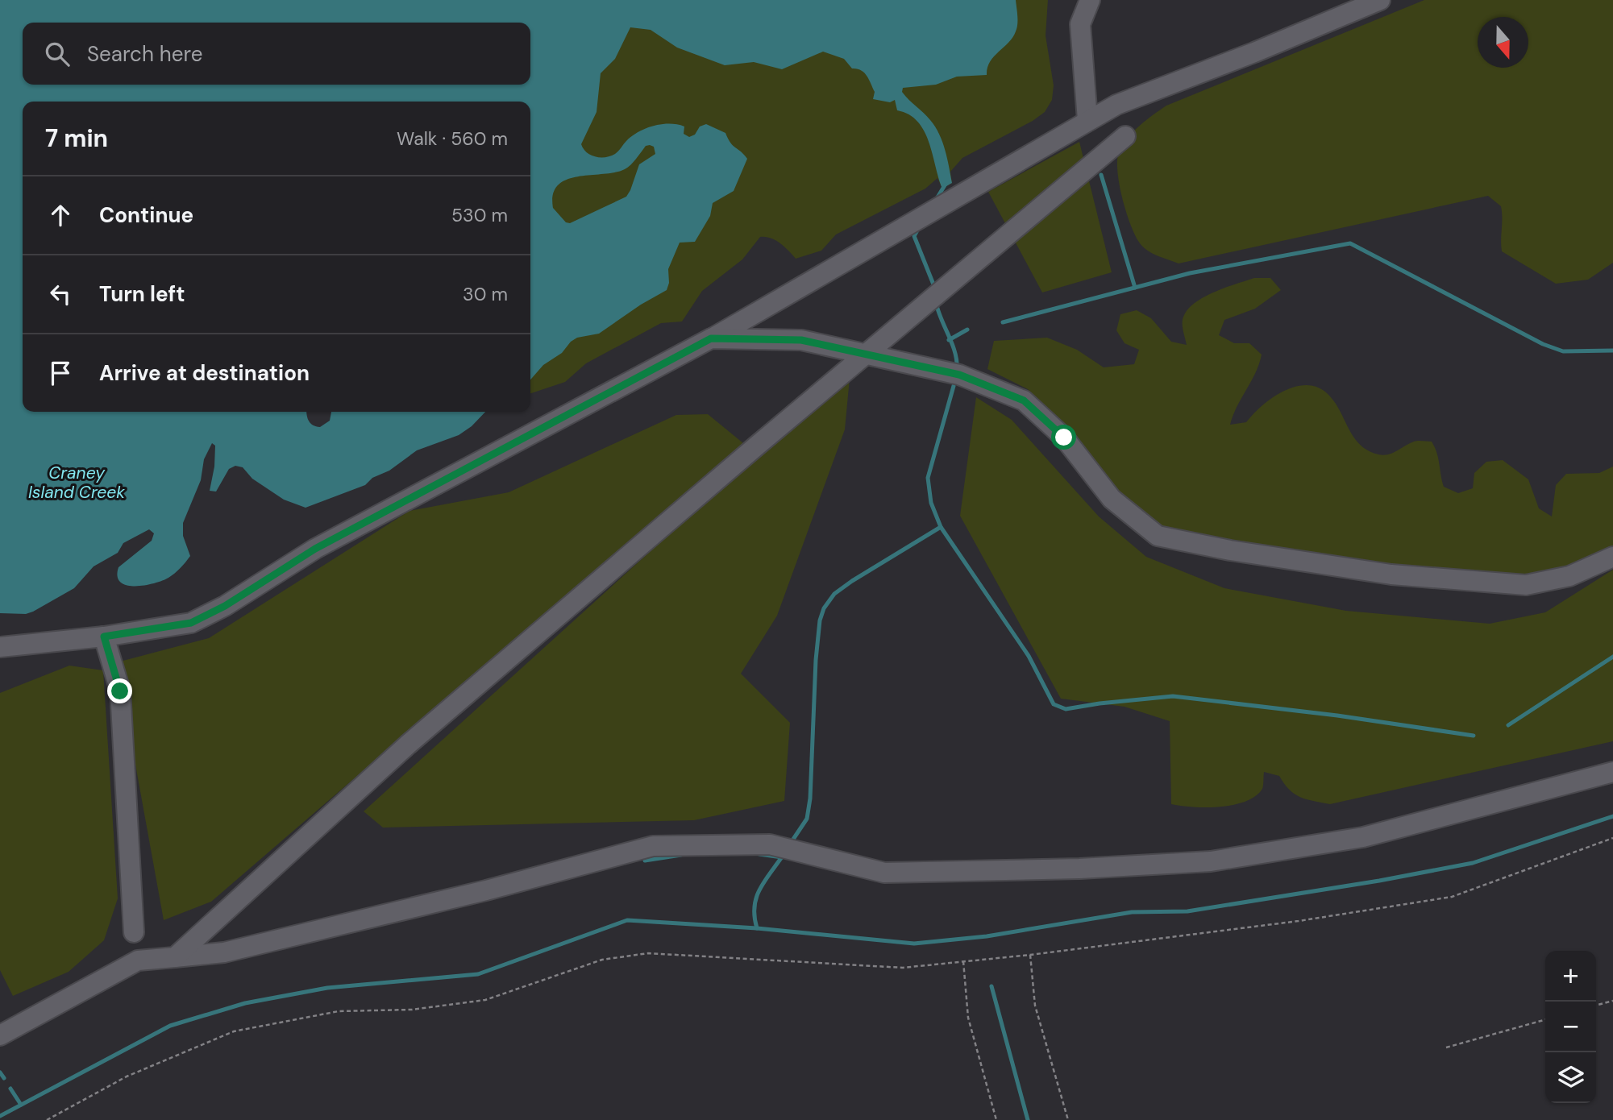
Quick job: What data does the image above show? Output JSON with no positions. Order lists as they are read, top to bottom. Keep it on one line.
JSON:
{"water":["Craney Island Creek"],"north":"bottom","page":{"search":"Search here","heading":["7 min","Walk · 560 m"],"list":[["Continue","530 m"],["Turn left","30 m"],"Arrive at destination"],"map_buttons":["+","−"]}}
